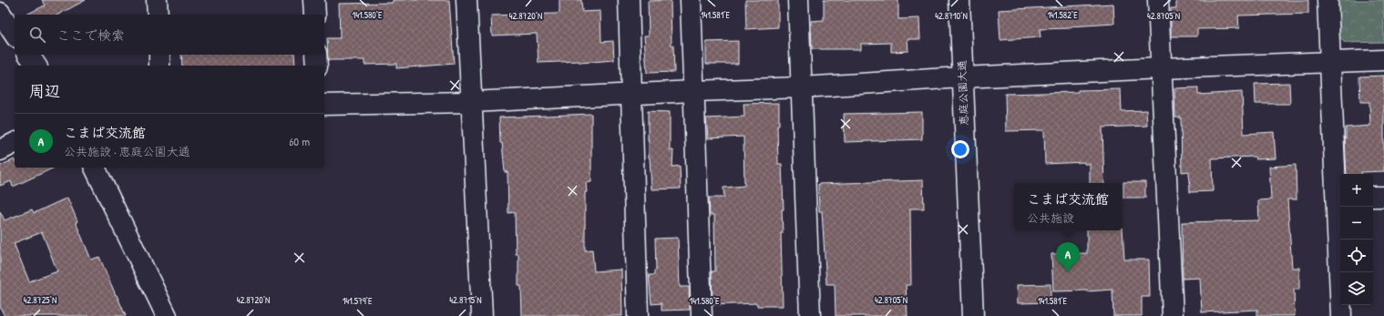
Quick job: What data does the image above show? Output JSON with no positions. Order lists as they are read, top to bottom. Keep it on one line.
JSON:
{"streets":{"street":["恵庭公園大通"]},"page":{"search":"ここで検索","heading":"周辺","list":[{"mark":"A","name":"こまば交流館","note":"公共施設 · 恵庭公園大通","value":"60 m"}],"map_buttons":["+","−"],"popup":["こまば交流館","公共施設"],"pins":"A"},"coordinates":["141.580°E","141.581°E","141.582°E","42.8720°N","42.8710°N","42.8705°N","42.8725°N","42.8715°N","141.579°E"]}
